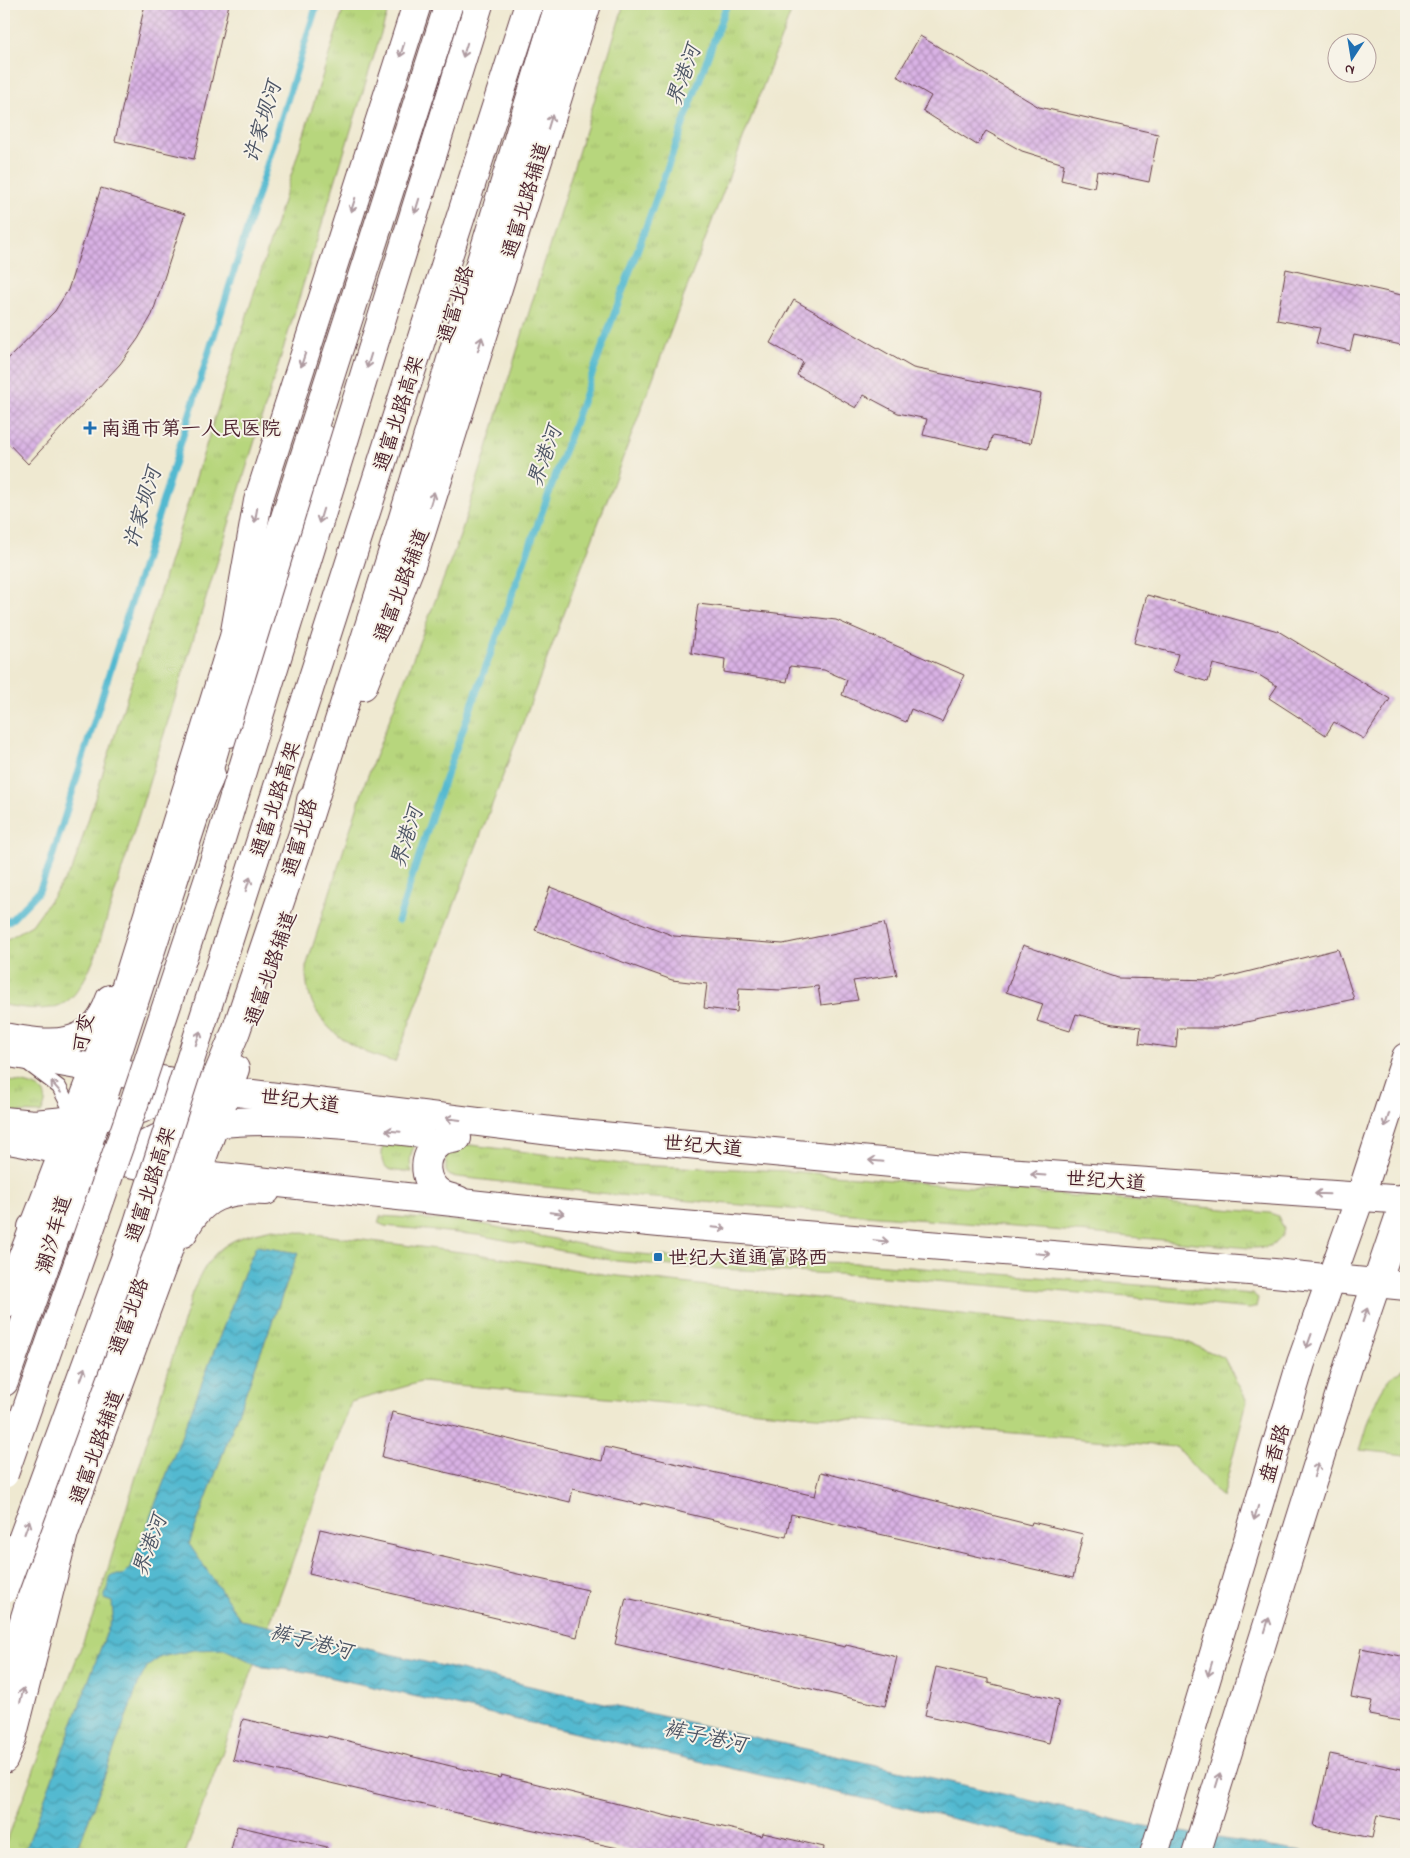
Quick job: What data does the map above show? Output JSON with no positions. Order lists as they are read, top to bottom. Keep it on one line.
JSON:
{"streets":{"main road":["通富北路辅道","通富北路","通富北路高架","世纪大道","盘香路"],"lane":["可变","潮汐车道"]},"crossings":[["通富北路辅道","通富北路"],["通富北路辅道","世纪大道"],["可变","世纪大道"],["世纪大道","盘香路"]],"water":["界港河","许家坝河","裤子港河"],"places":{"health":["南通市第一人民医院"],"transit":["世纪大道通富路西"]},"north":"bottom"}
